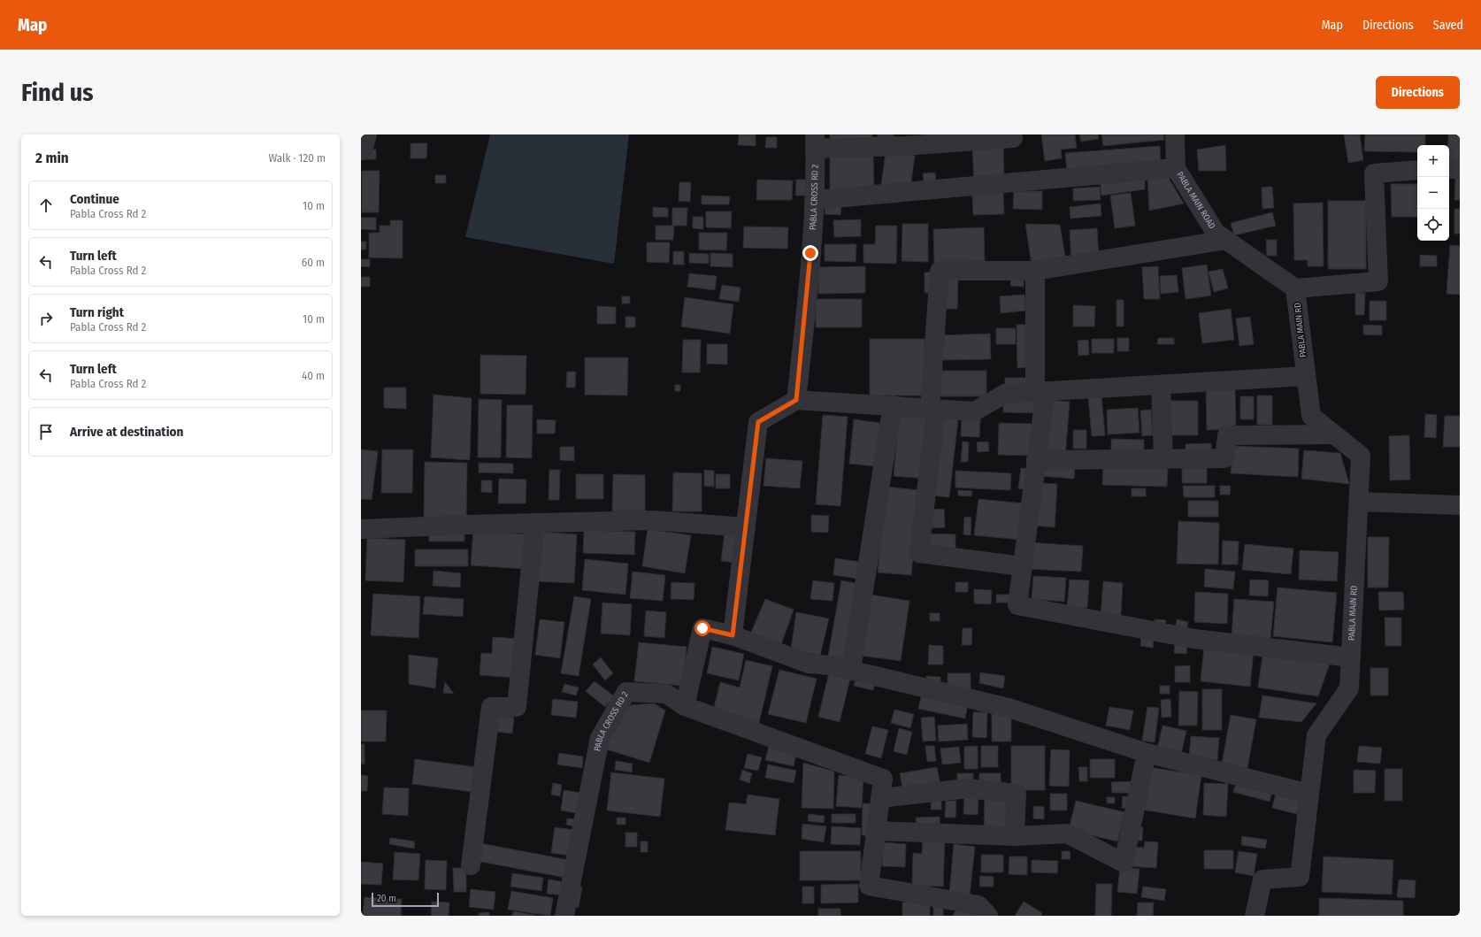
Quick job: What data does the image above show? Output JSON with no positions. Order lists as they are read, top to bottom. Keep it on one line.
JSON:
{"streets":{"street":["PABLA CROSS RD 2","PABLA MAIN ROAD","PABLA MAIN RD"]},"crossings":[["PABLA MAIN ROAD","PABLA MAIN RD"]],"scale_bar":"20 m","page":{"header":"Map","nav":["Map","Directions","Saved"],"buttons":"Directions","title":"Find us","heading":["2 min","Walk · 120 m"],"map_buttons":["+","−"],"list":[["Continue","Pabla Cross Rd 2","10 m"],["Turn left","Pabla Cross Rd 2","60 m"],["Turn right","Pabla Cross Rd 2","10 m"],["Turn left","Pabla Cross Rd 2","40 m"],"Arrive at destination"],"scale":"20 m"}}
